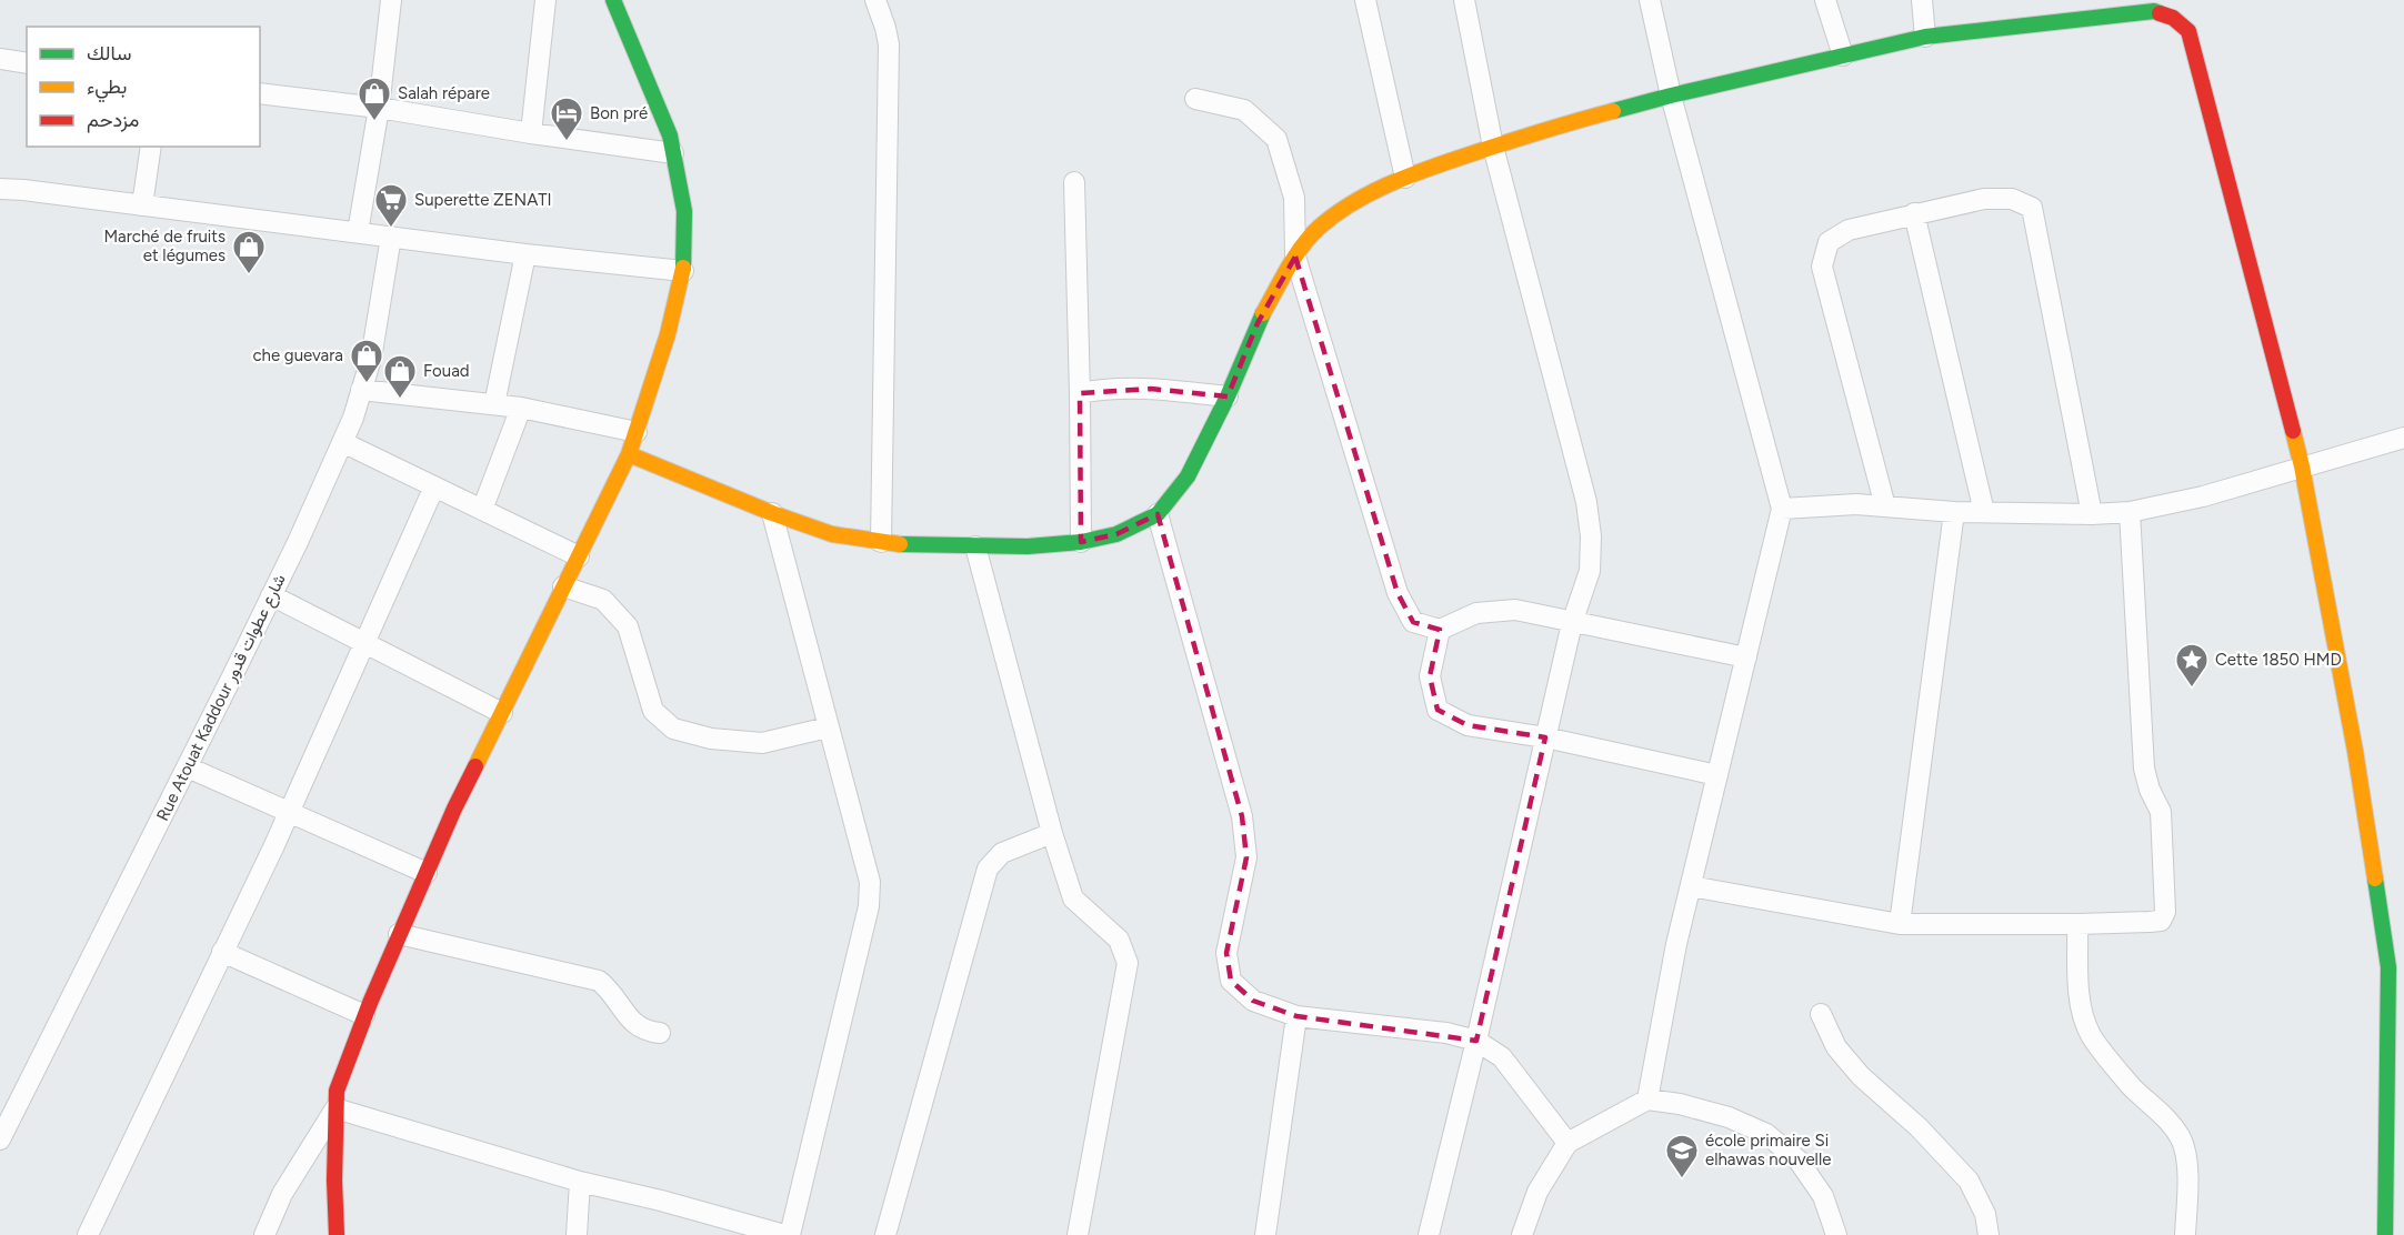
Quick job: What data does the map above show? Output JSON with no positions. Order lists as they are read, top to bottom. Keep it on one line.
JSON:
{"streets":{"street":["Rue Atouat Kaddour شارع عطوات قدور"]},"places":{"shop":["Salah répare","Marché de fruits et légumes","che guevara","Fouad"],"hotel":["Bon pré"],"supermarket":["Superette ZENATI"],"place":["Cette 1850 HMD"],"school or university":["école primaire Si elhawas nouvelle"]},"legend":["سالك","بطيء","مزدحم"]}
